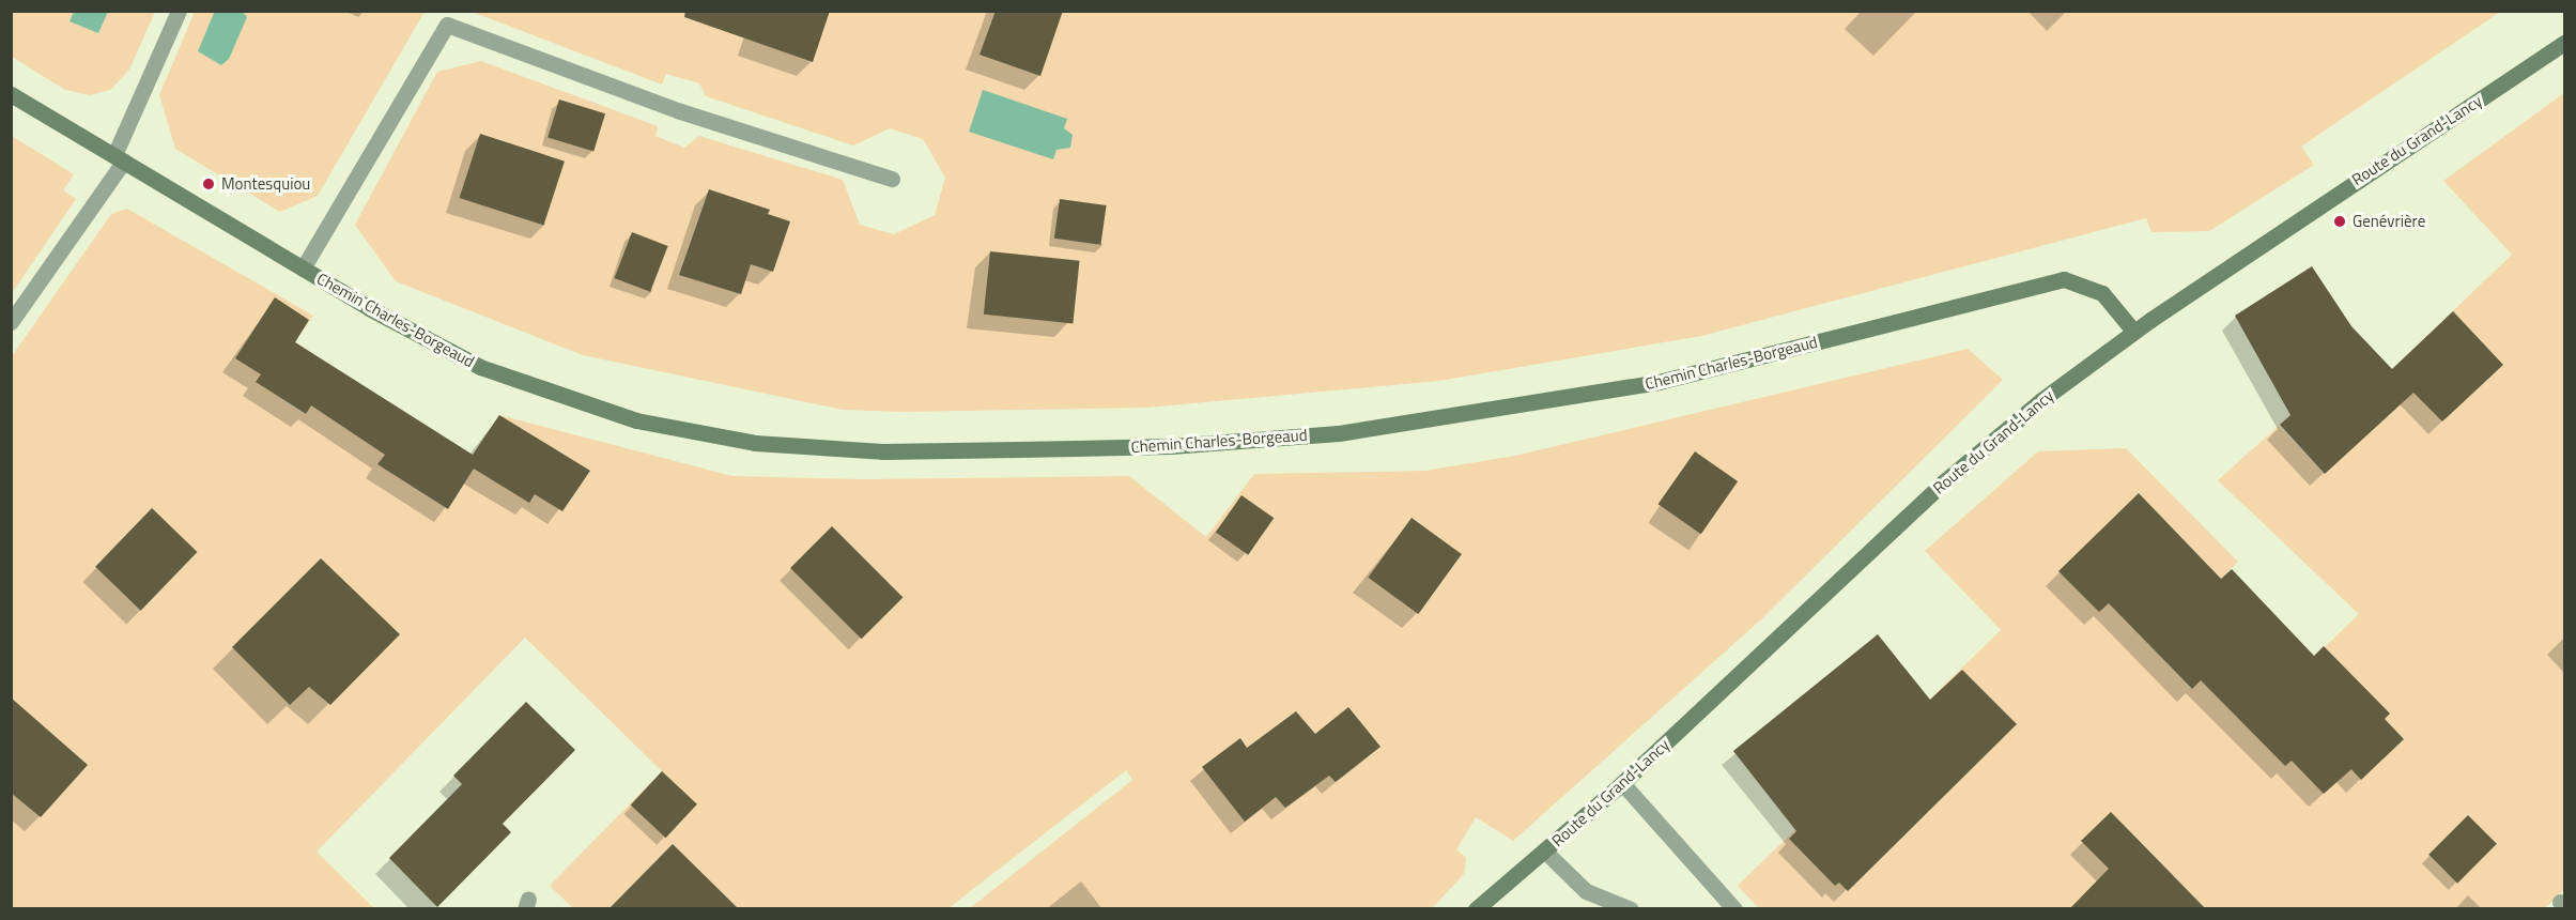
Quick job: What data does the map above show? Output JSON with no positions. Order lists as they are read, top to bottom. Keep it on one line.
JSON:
{"streets":{"street":["Route du Grand-Lancy","Chemin Charles-Borgeaud"]},"crossings":[["Route du Grand-Lancy","Chemin Charles-Borgeaud"]],"places":["Montesquiou","Genévrière"]}
